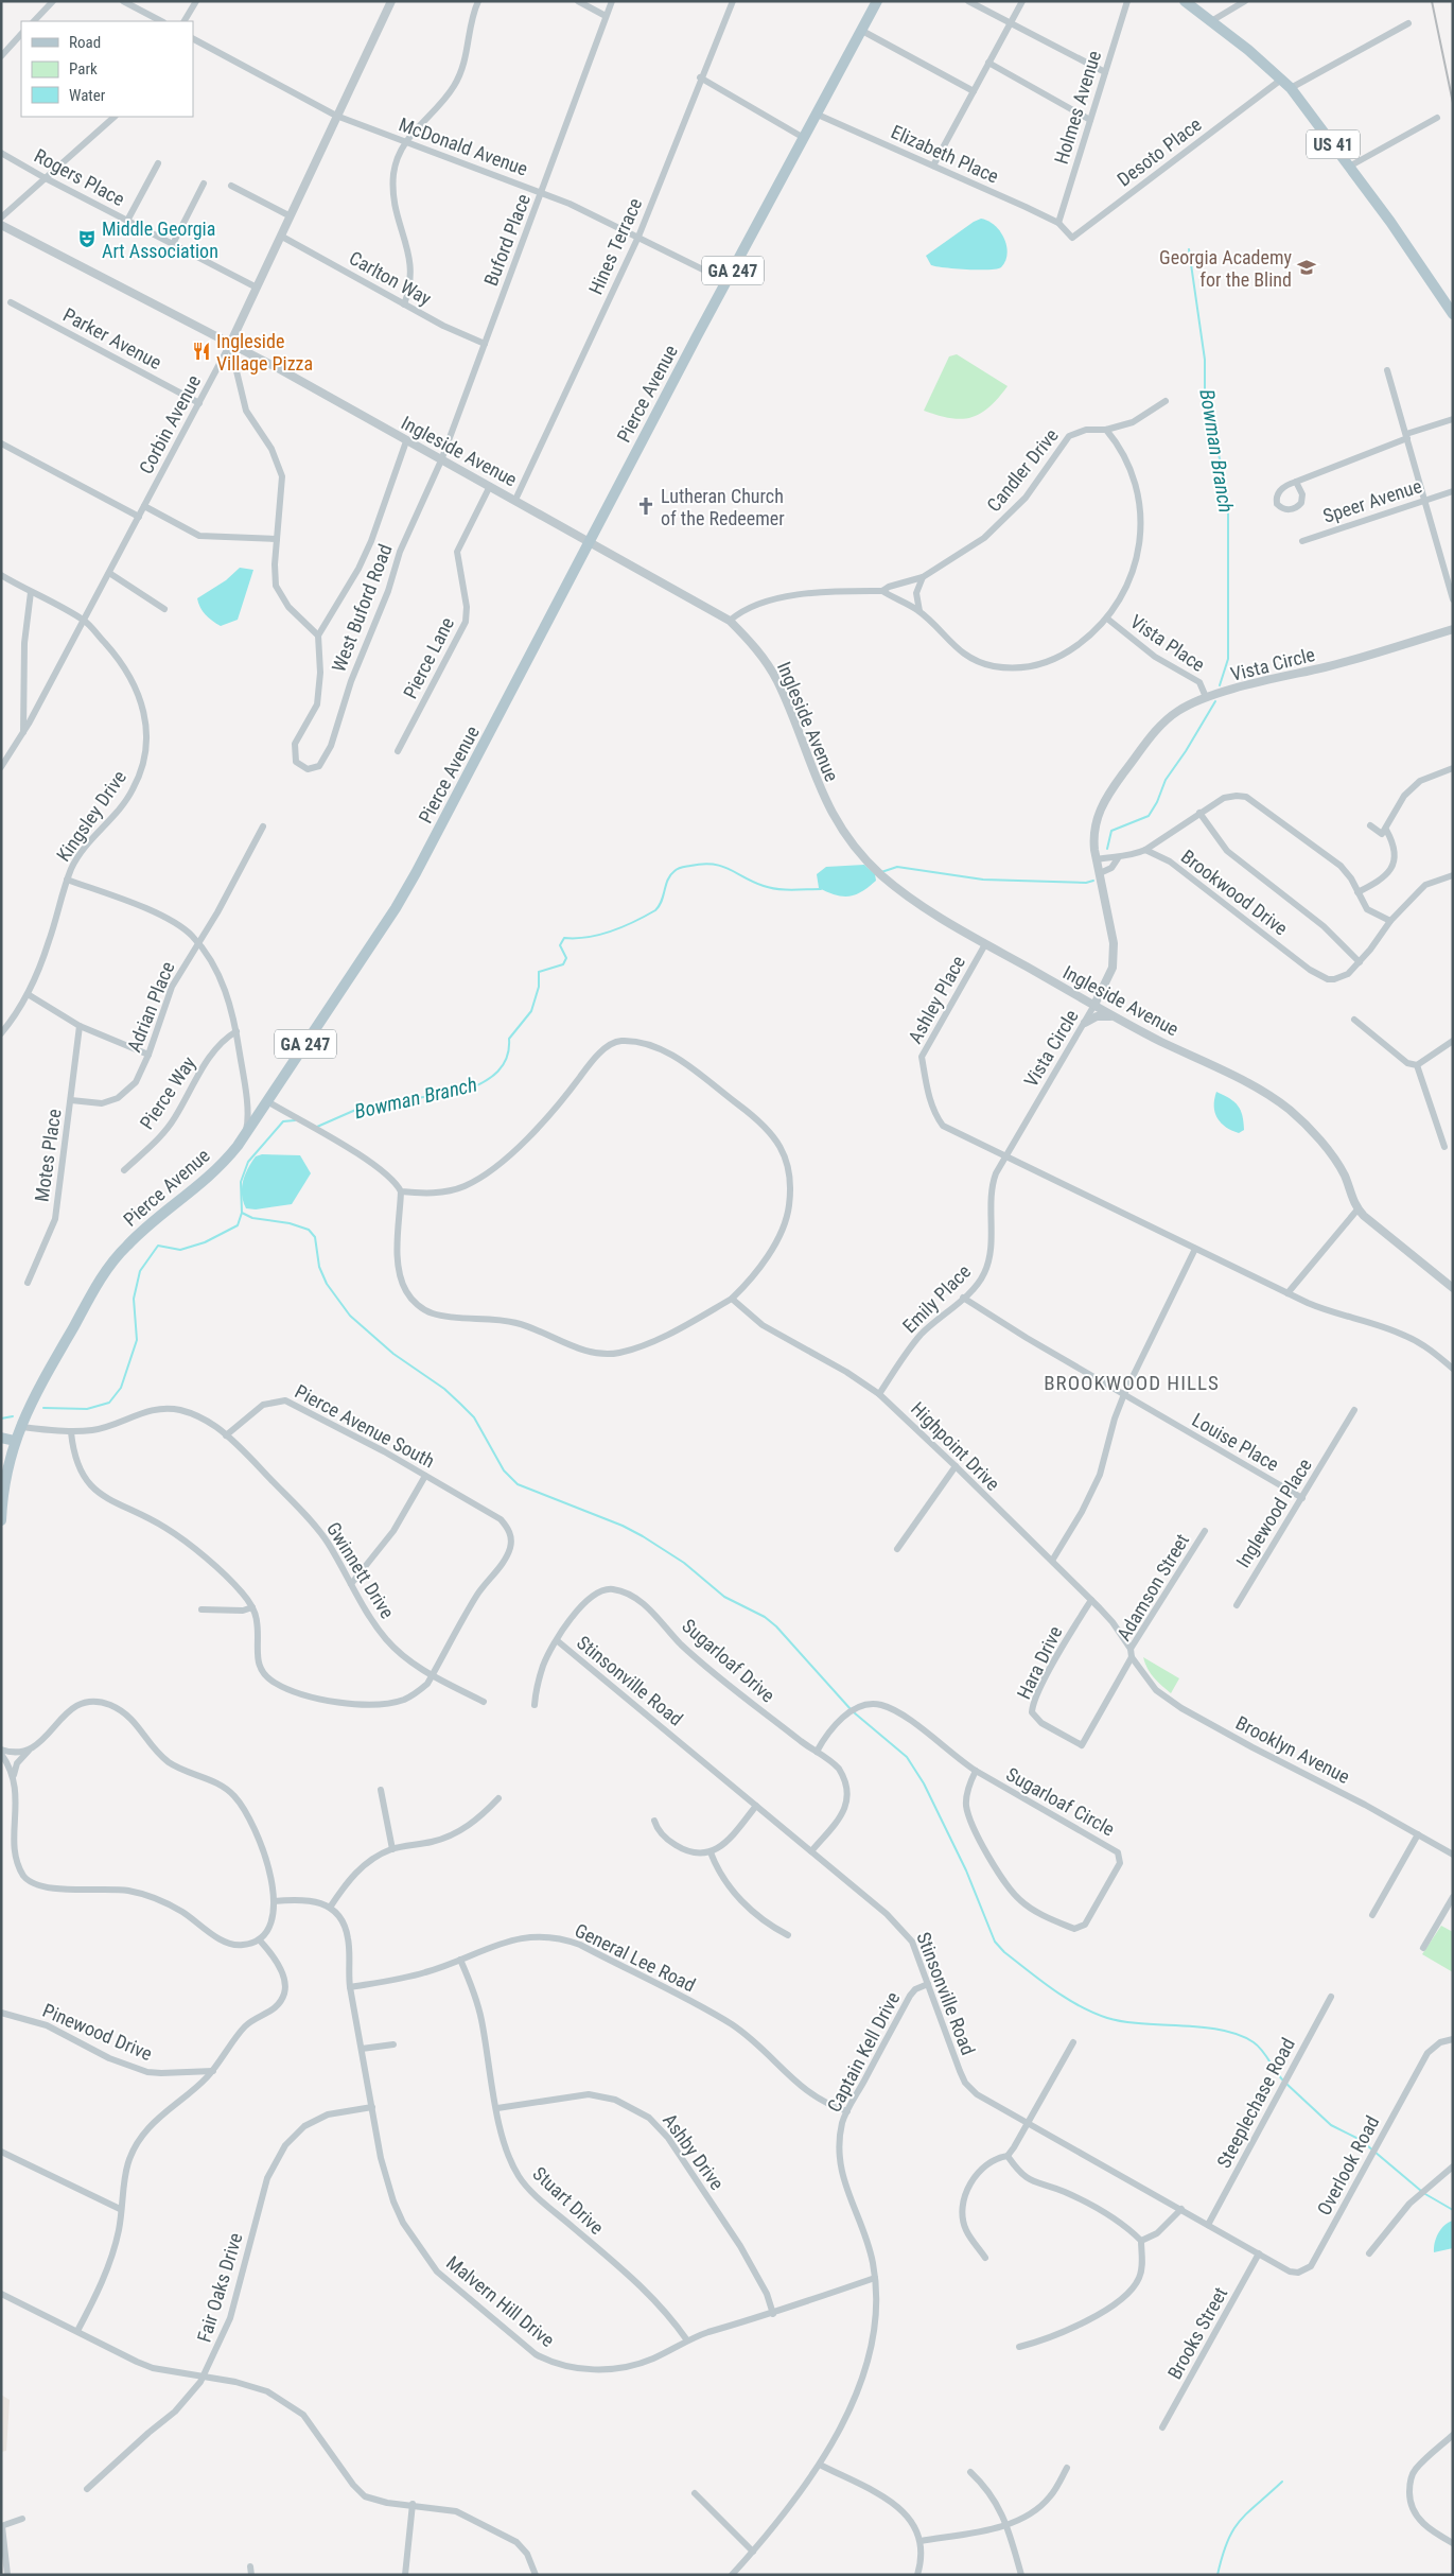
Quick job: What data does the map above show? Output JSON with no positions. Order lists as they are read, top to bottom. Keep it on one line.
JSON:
{"streets":{"main road":["US 41","GA 247","Pierce Avenue"],"street":["Holmes Avenue","McDonald Avenue","Desoto Place","Elizabeth Place","Rogers Place","Buford Place","Hines Terrace","Carlton Way","Parker Avenue","Corbin Avenue","Ingleside Avenue","Candler Drive","Speer Avenue","West Buford Road","Vista Place","Pierce Lane","Vista Circle","Kingsley Drive","Brookwood Drive","Ashley Place","Adrian Place","Pierce Way","Motes Place","Emily Place","Pierce Avenue South","Louise Place","Highpoint Drive","Inglewood Place","Gwinnett Drive","Adamson Street","Sugarloaf Drive","Hara Drive","Stinsonville Road","Brooklyn Avenue","Sugarloaf Circle","General Lee Road","Pinewood Drive","Captain Kell Drive","Steeplechase Road","Ashby Drive","Overlook Road","Stuart Drive","Fair Oaks Drive","Malvern Hill Drive","Brooks Street"]},"crossings":[["Holmes Avenue","Desoto Place"],["Holmes Avenue","Elizabeth Place"],["US 41","Desoto Place"],["McDonald Avenue","Buford Place"],["McDonald Avenue","Hines Terrace"],["McDonald Avenue","Pierce Avenue"],["McDonald Avenue","Corbin Avenue"],["Desoto Place","Elizabeth Place"],["Elizabeth Place","Pierce Avenue"],["Rogers Place","Corbin Avenue"],["Buford Place","Carlton Way"],["Buford Place","Ingleside Avenue"],["Buford Place","West Buford Road"],["Hines Terrace","Ingleside Avenue"],["Carlton Way","Corbin Avenue"],["Parker Avenue","Corbin Avenue"],["Pierce Avenue","Ingleside Avenue"],["Corbin Avenue","Ingleside Avenue"],["Corbin Avenue","Kingsley Drive"],["Ingleside Avenue","Candler Drive"],["Ingleside Avenue","West Buford Road"],["Ingleside Avenue","Pierce Lane"],["Ingleside Avenue","Vista Circle"],["Ingleside Avenue","Ashley Place"],["Vista Place","Vista Circle"],["Vista Circle","Ashley Place"],["Vista Circle","Emily Place"],["Ashley Place","Emily Place"],["Adrian Place","Motes Place"],["Emily Place","Louise Place"],["Emily Place","Highpoint Drive"],["Pierce Avenue South","Gwinnett Drive"],["Louise Place","Inglewood Place"],["Highpoint Drive","Adamson Street"],["Highpoint Drive","Hara Drive"],["Adamson Street","Hara Drive"],["Adamson Street","Brooklyn Avenue"],["Sugarloaf Drive","Stinsonville Road"],["Sugarloaf Drive","Sugarloaf Circle"],["Stinsonville Road","Captain Kell Drive"],["Stinsonville Road","Steeplechase Road"],["Stinsonville Road","Overlook Road"],["Stinsonville Road","Brooks Street"],["General Lee Road","Captain Kell Drive"],["General Lee Road","Stuart Drive"],["General Lee Road","Malvern Hill Drive"],["Captain Kell Drive","Malvern Hill Drive"],["Ashby Drive","Stuart Drive"],["Ashby Drive","Malvern Hill Drive"],["Overlook Road","Brooks Street"],["Stuart Drive","Malvern Hill Drive"],["Fair Oaks Drive","Malvern Hill Drive"]],"districts":["BROOKWOOD HILLS"],"water":["Bowman Branch"],"places":{"theatre":["Middle Georgia Art Association"],"school or university":["Georgia Academy for the Blind"],"restaurant":["Ingleside Village Pizza"],"church":["Lutheran Church of the Redeemer"]},"legend":["Road","Park","Water"]}
